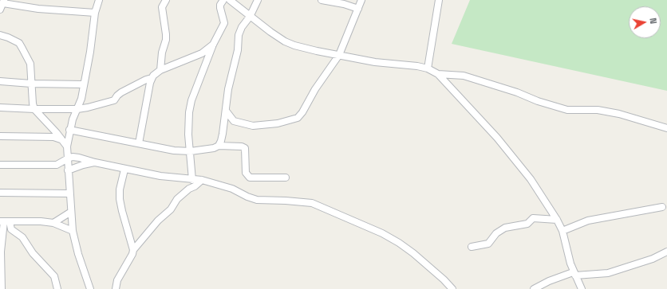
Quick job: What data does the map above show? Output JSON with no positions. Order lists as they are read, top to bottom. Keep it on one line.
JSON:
{"north":"right"}
